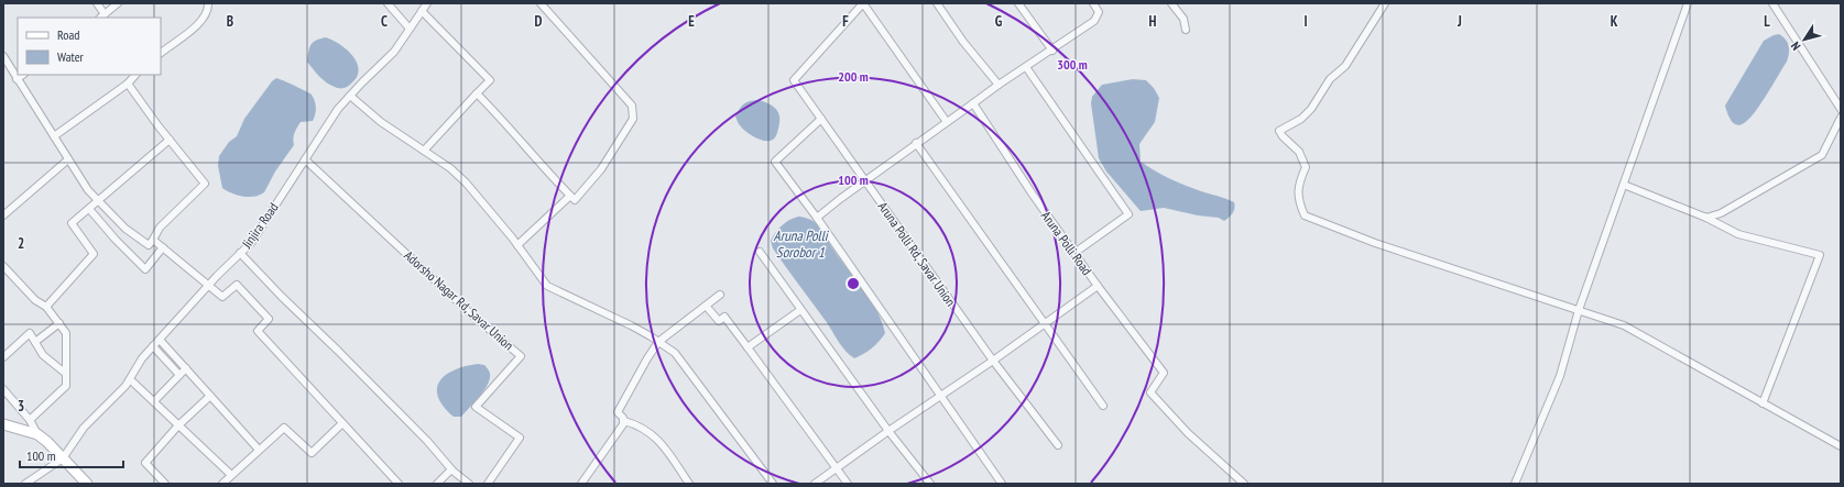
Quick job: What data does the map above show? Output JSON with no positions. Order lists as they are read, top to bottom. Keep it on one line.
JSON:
{"streets":{"street":["Jinjira Road","Aruna Polli Road","Aruna Polli Rd, Savar Union","Adorsho Nagar Rd, Savar Union"]},"crossings":[["Jinjira Road","Adorsho Nagar Rd, Savar Union"],["Aruna Polli Road","Aruna Polli Rd, Savar Union"]],"water":["Aruna Polli Sorobor 1"],"legend":["Road","Water"],"scale_bar":"100 m","north":"bottom left","grid":{"columns":["B","C","D","E","F","G","H","I","J","K","L"],"rows":["2","3"]},"rings":["300 m","200 m","100 m"]}
